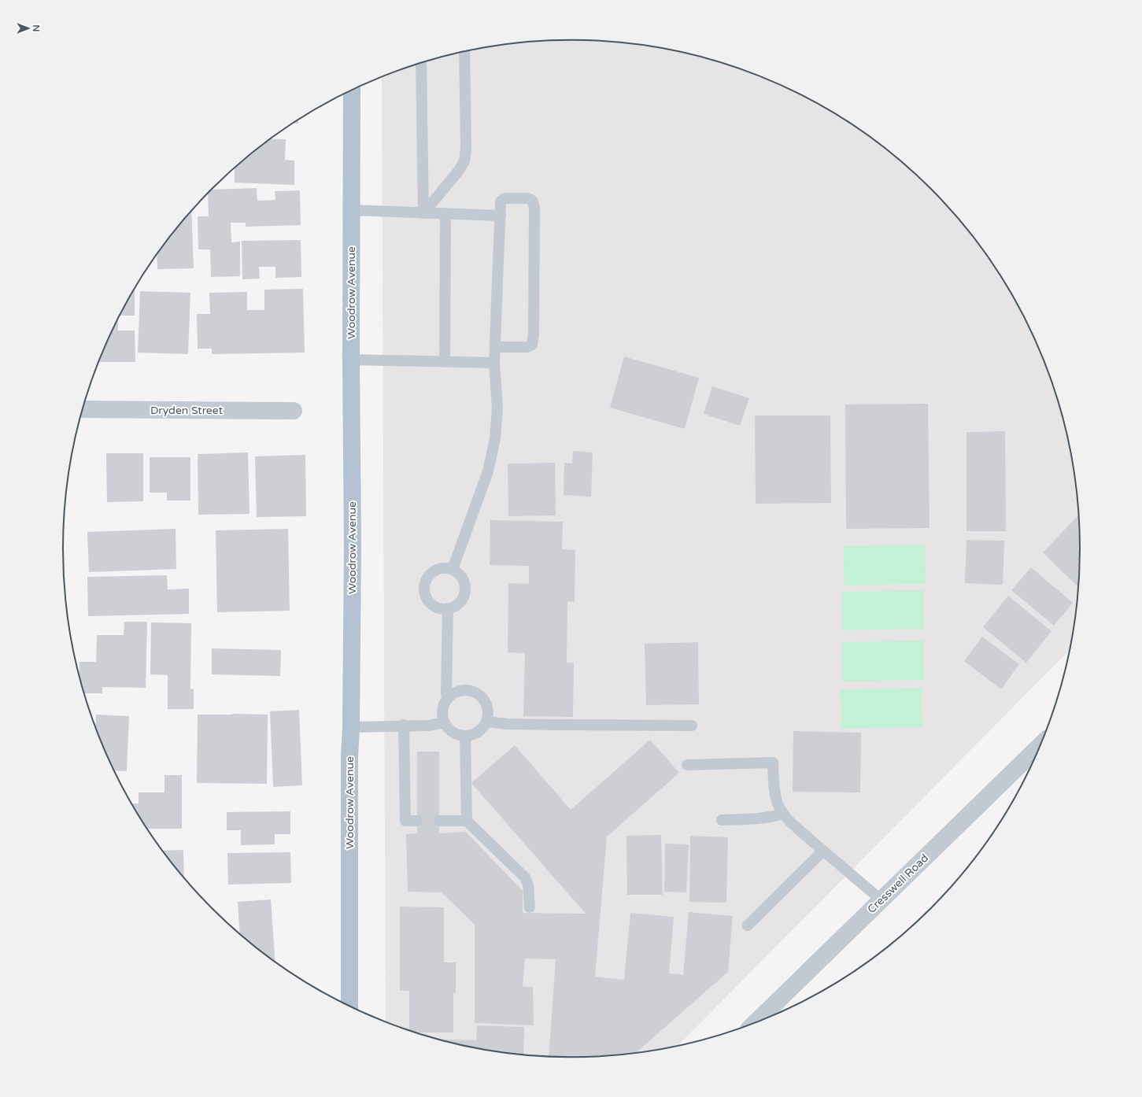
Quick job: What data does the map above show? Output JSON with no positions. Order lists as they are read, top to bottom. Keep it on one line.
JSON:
{"streets":{"main road":["Woodrow Avenue"],"street":["Dryden Street","Cresswell Road"]},"north":"right"}
